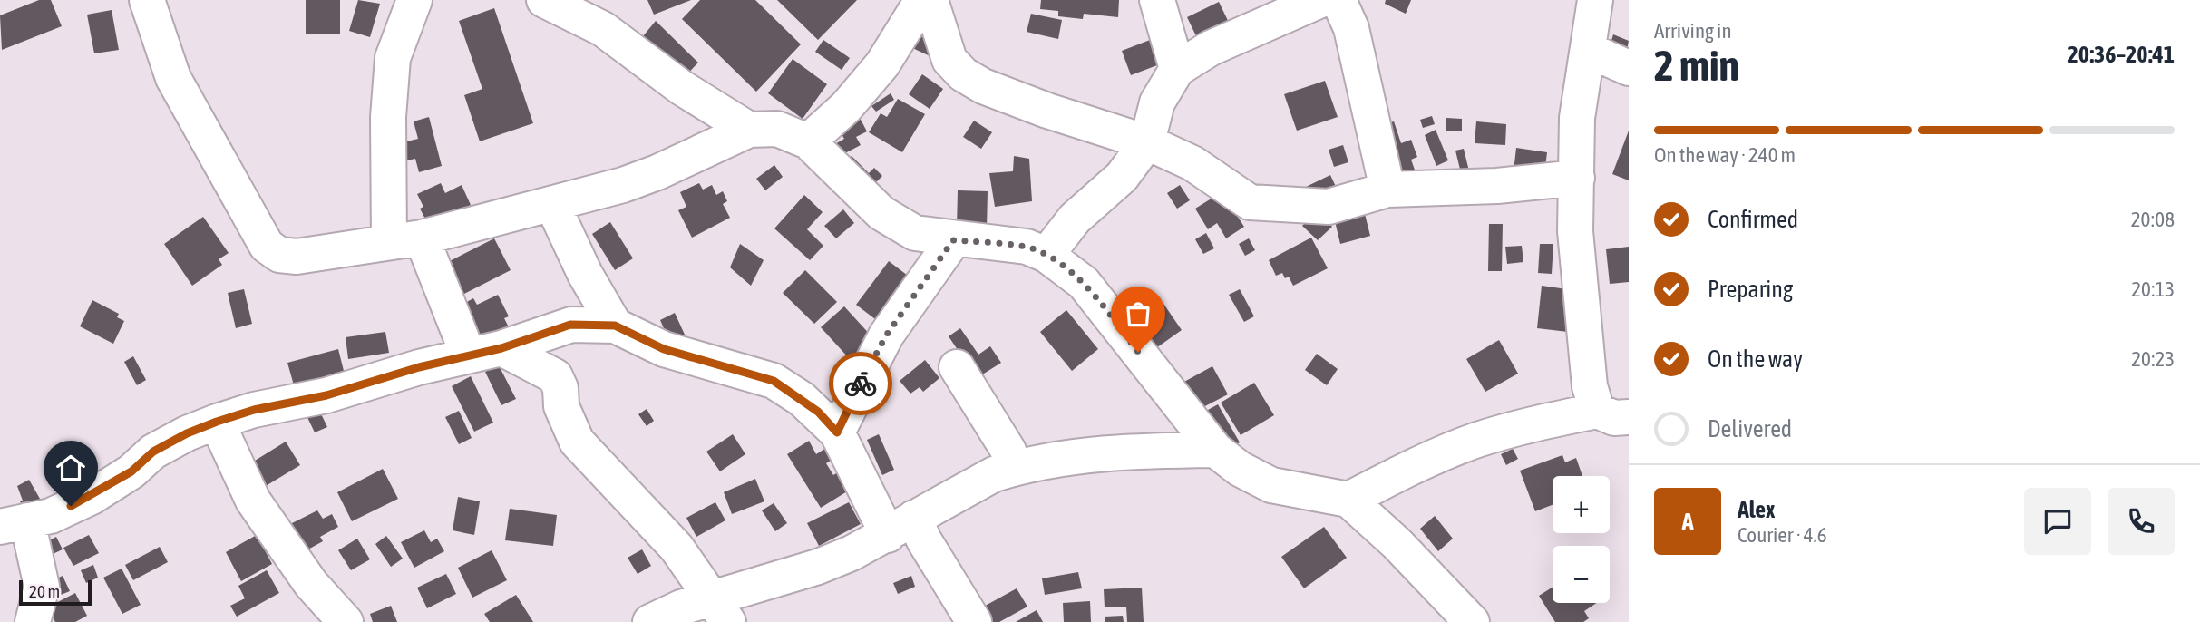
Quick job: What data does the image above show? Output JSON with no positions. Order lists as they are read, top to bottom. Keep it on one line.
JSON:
{"scale_bar":"20 m","page":{"heading":["2 min","Arriving in","20:36–20:41"],"panel":["Alex","Courier · 4.6"],"bar":"On the way · 240 m","list":[["Confirmed","20:08"],["Preparing","20:13"],["On the way","20:23"],"Delivered"],"map_buttons":["+","−"],"round":"A","scale":"20 m"}}
